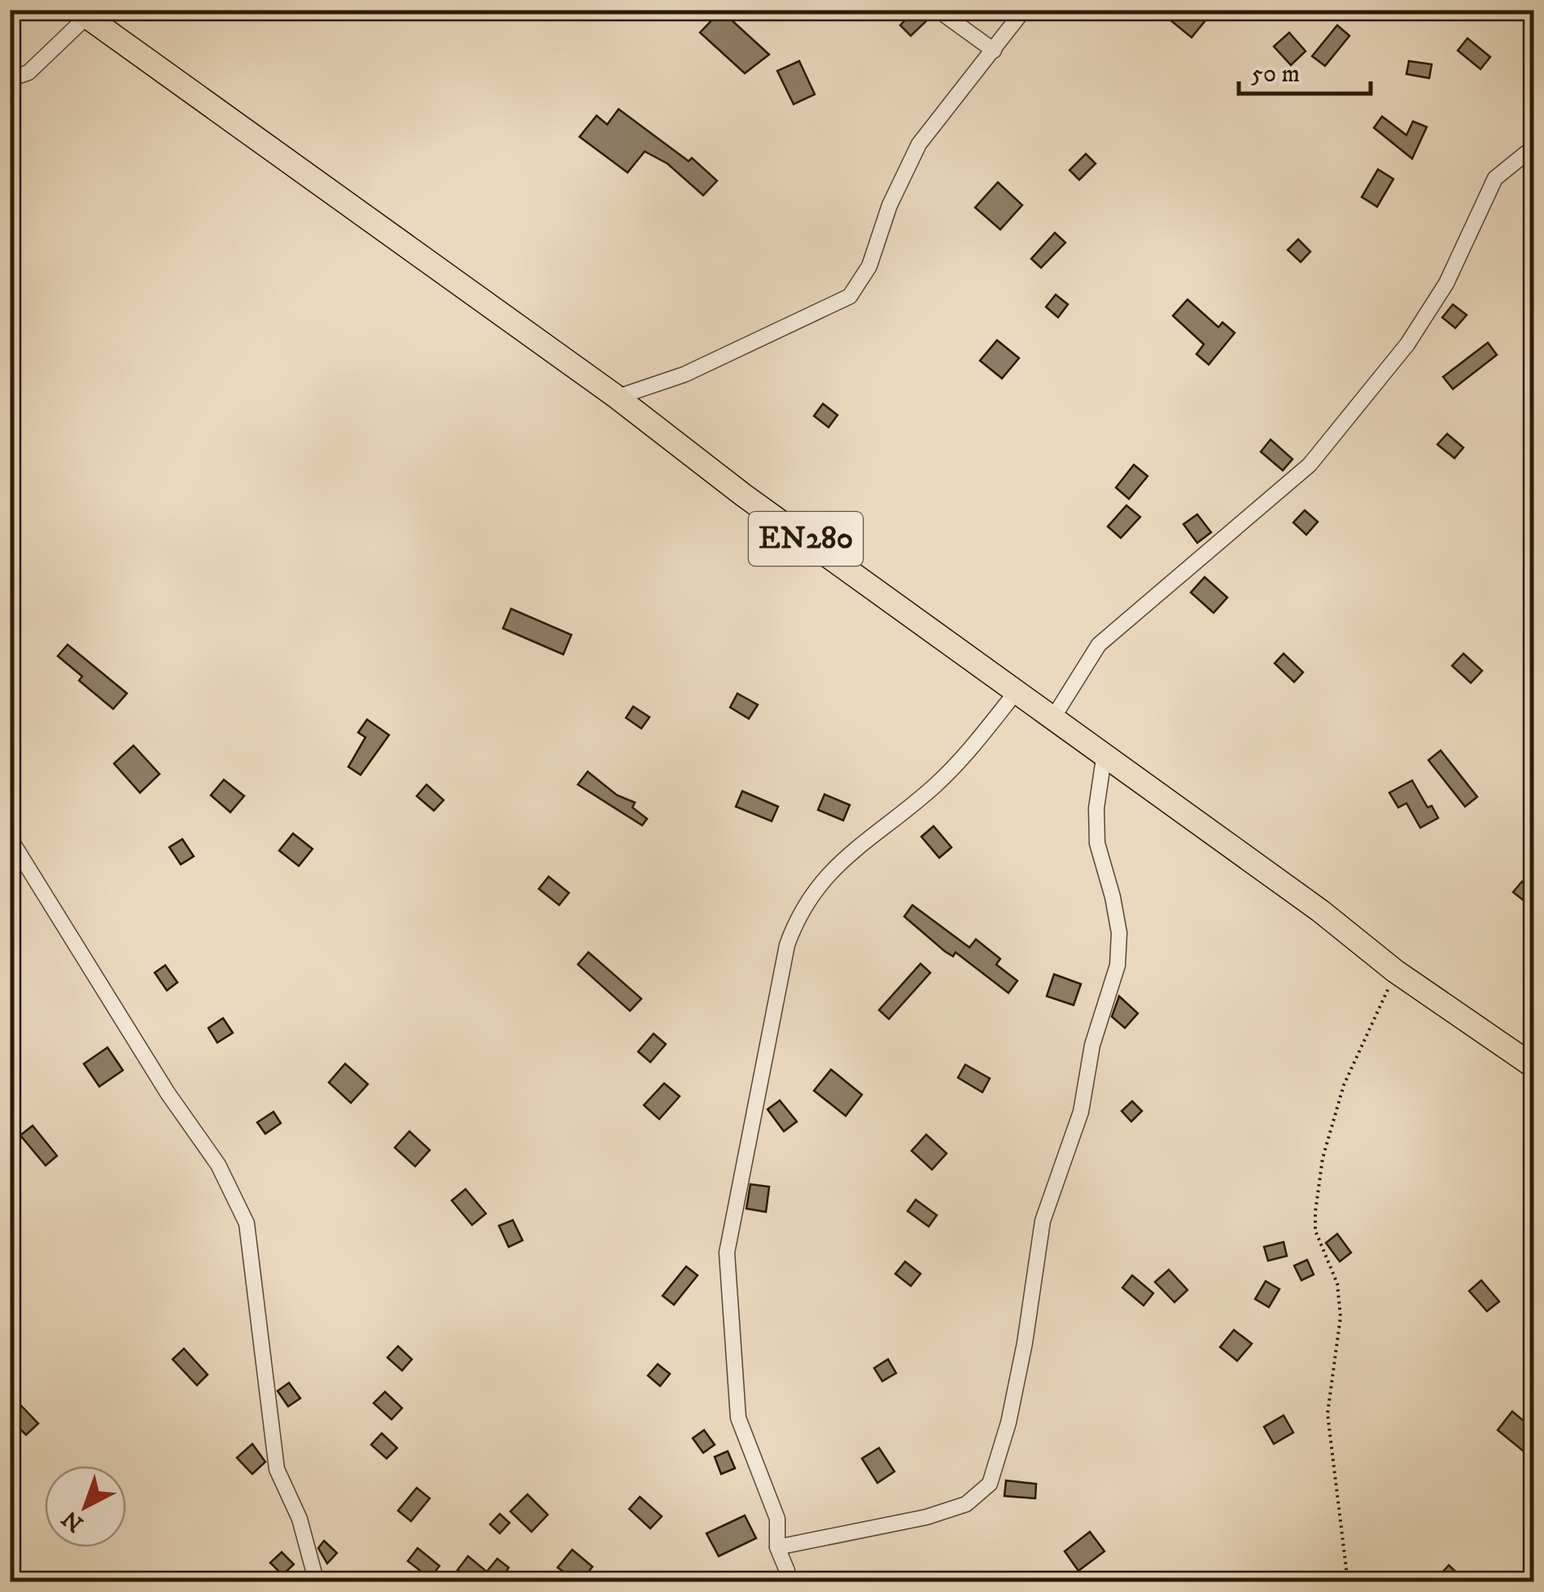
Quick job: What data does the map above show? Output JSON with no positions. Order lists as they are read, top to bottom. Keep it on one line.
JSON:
{"streets":{"main road":["EN280"]},"scale_bar":"50 m","north":"bottom left"}
